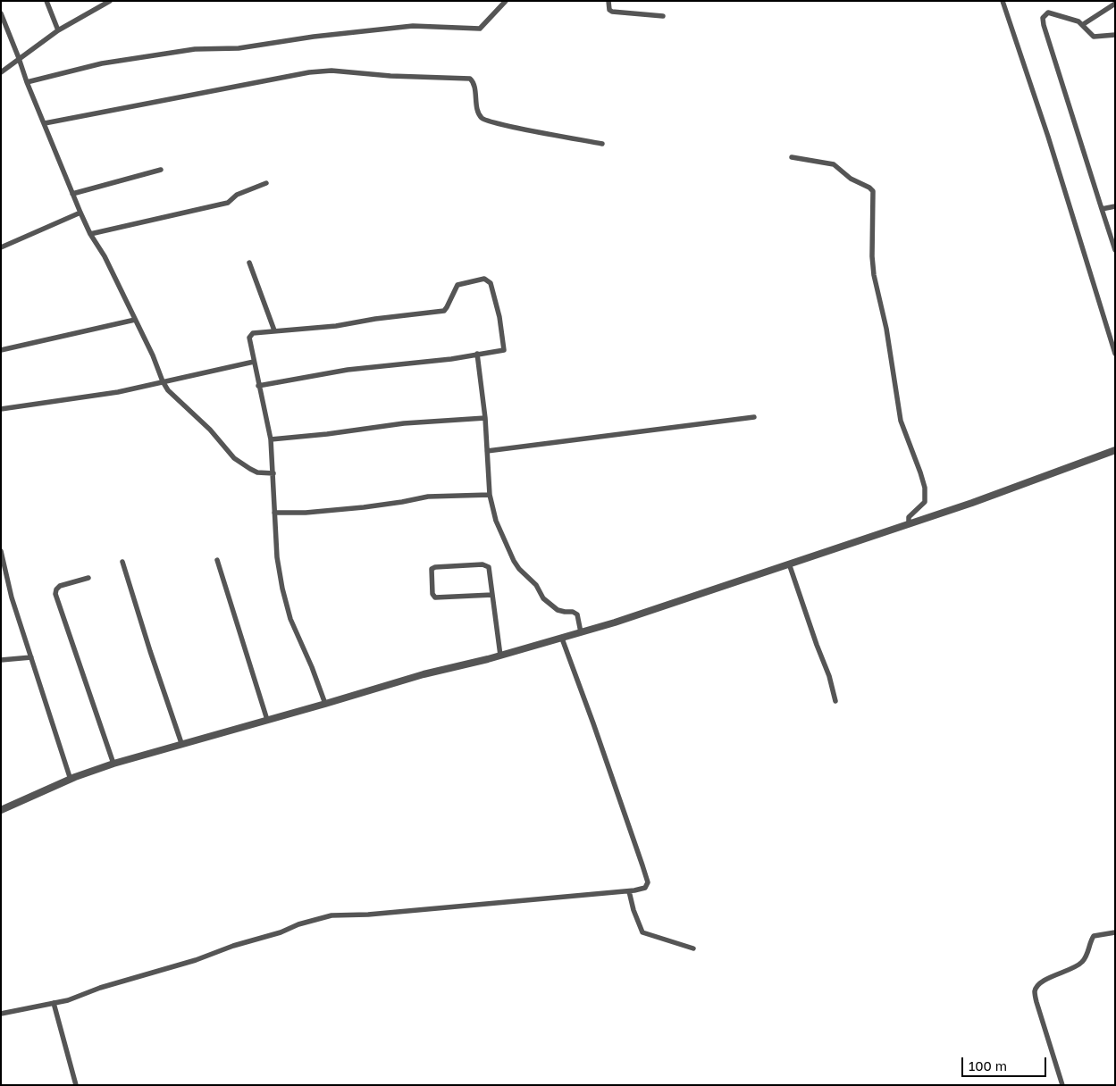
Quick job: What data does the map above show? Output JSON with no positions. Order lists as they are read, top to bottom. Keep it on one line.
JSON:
{"scale_bar":"100 m"}
